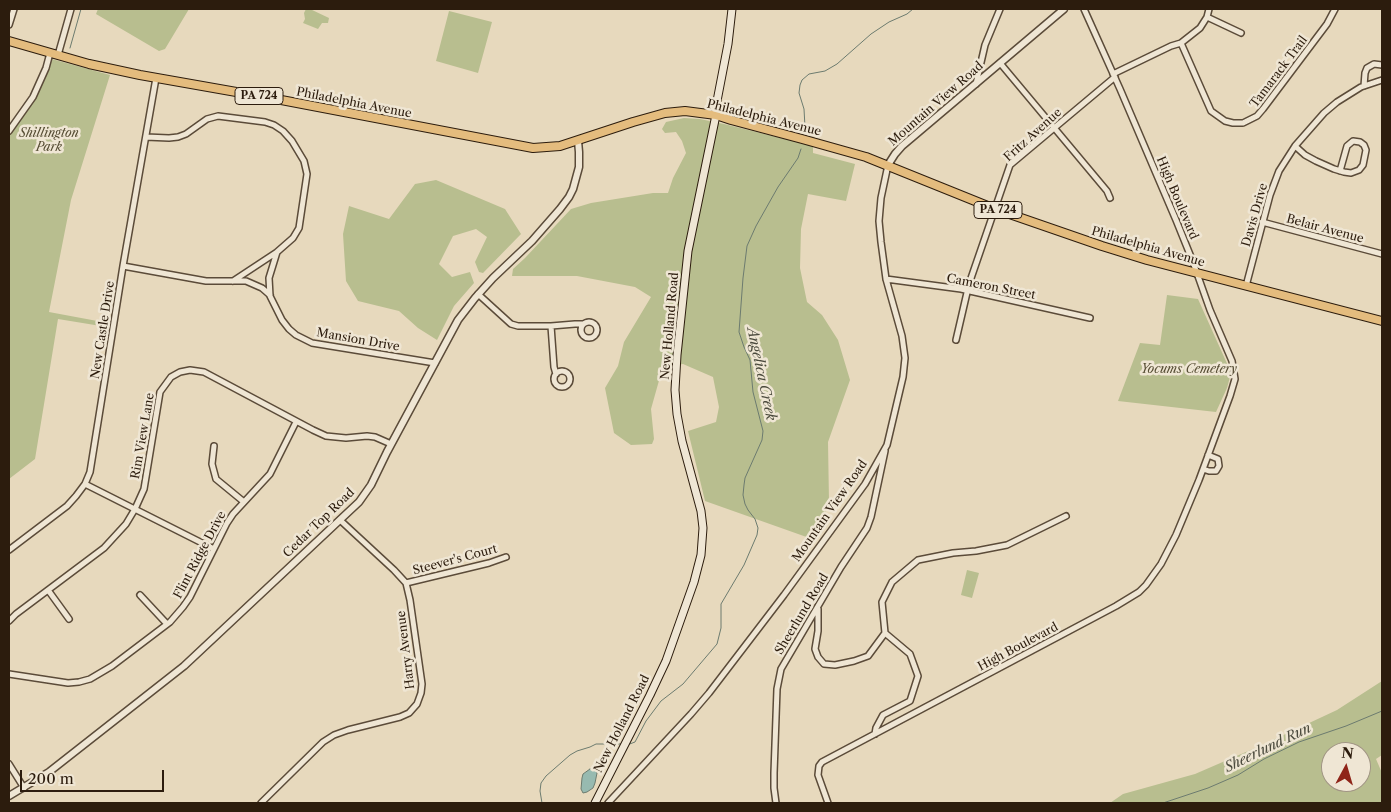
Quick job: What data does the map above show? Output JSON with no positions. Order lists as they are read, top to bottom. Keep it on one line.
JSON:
{"streets":{"main road":["PA 724","Philadelphia Avenue","New Holland Road"],"street":["Tamarack Trail","Mountain View Road","Fritz Avenue","High Boulevard","Davis Drive","Belair Avenue","Cameron Street","New Castle Drive","Mansion Drive","Rim View Lane","Cedar Top Road","Flint Ridge Drive","Steever's Court","Sheerlund Road","Harry Avenue"]},"crossings":[["Tamarack Trail","Fritz Avenue"],["Philadelphia Avenue","Mountain View Road"],["Philadelphia Avenue","Fritz Avenue"],["Philadelphia Avenue","High Boulevard"],["Philadelphia Avenue","Davis Drive"],["Philadelphia Avenue","New Holland Road"],["Philadelphia Avenue","New Castle Drive"],["Philadelphia Avenue","Cedar Top Road"],["Mountain View Road","Cameron Street"],["Mountain View Road","Sheerlund Road"],["Fritz Avenue","High Boulevard"],["Fritz Avenue","Cameron Street"],["Davis Drive","Belair Avenue"],["Mansion Drive","Cedar Top Road"],["Rim View Lane","Cedar Top Road"],["Rim View Lane","Flint Ridge Drive"],["Cedar Top Road","Steever's Court"],["Steever's Court","Harry Avenue"]],"water":["Angelica Creek","Sheerlund Run"],"parks":["Shillington Park","Yocums Cemetery"],"scale_bar":"200 m","north":"top"}
